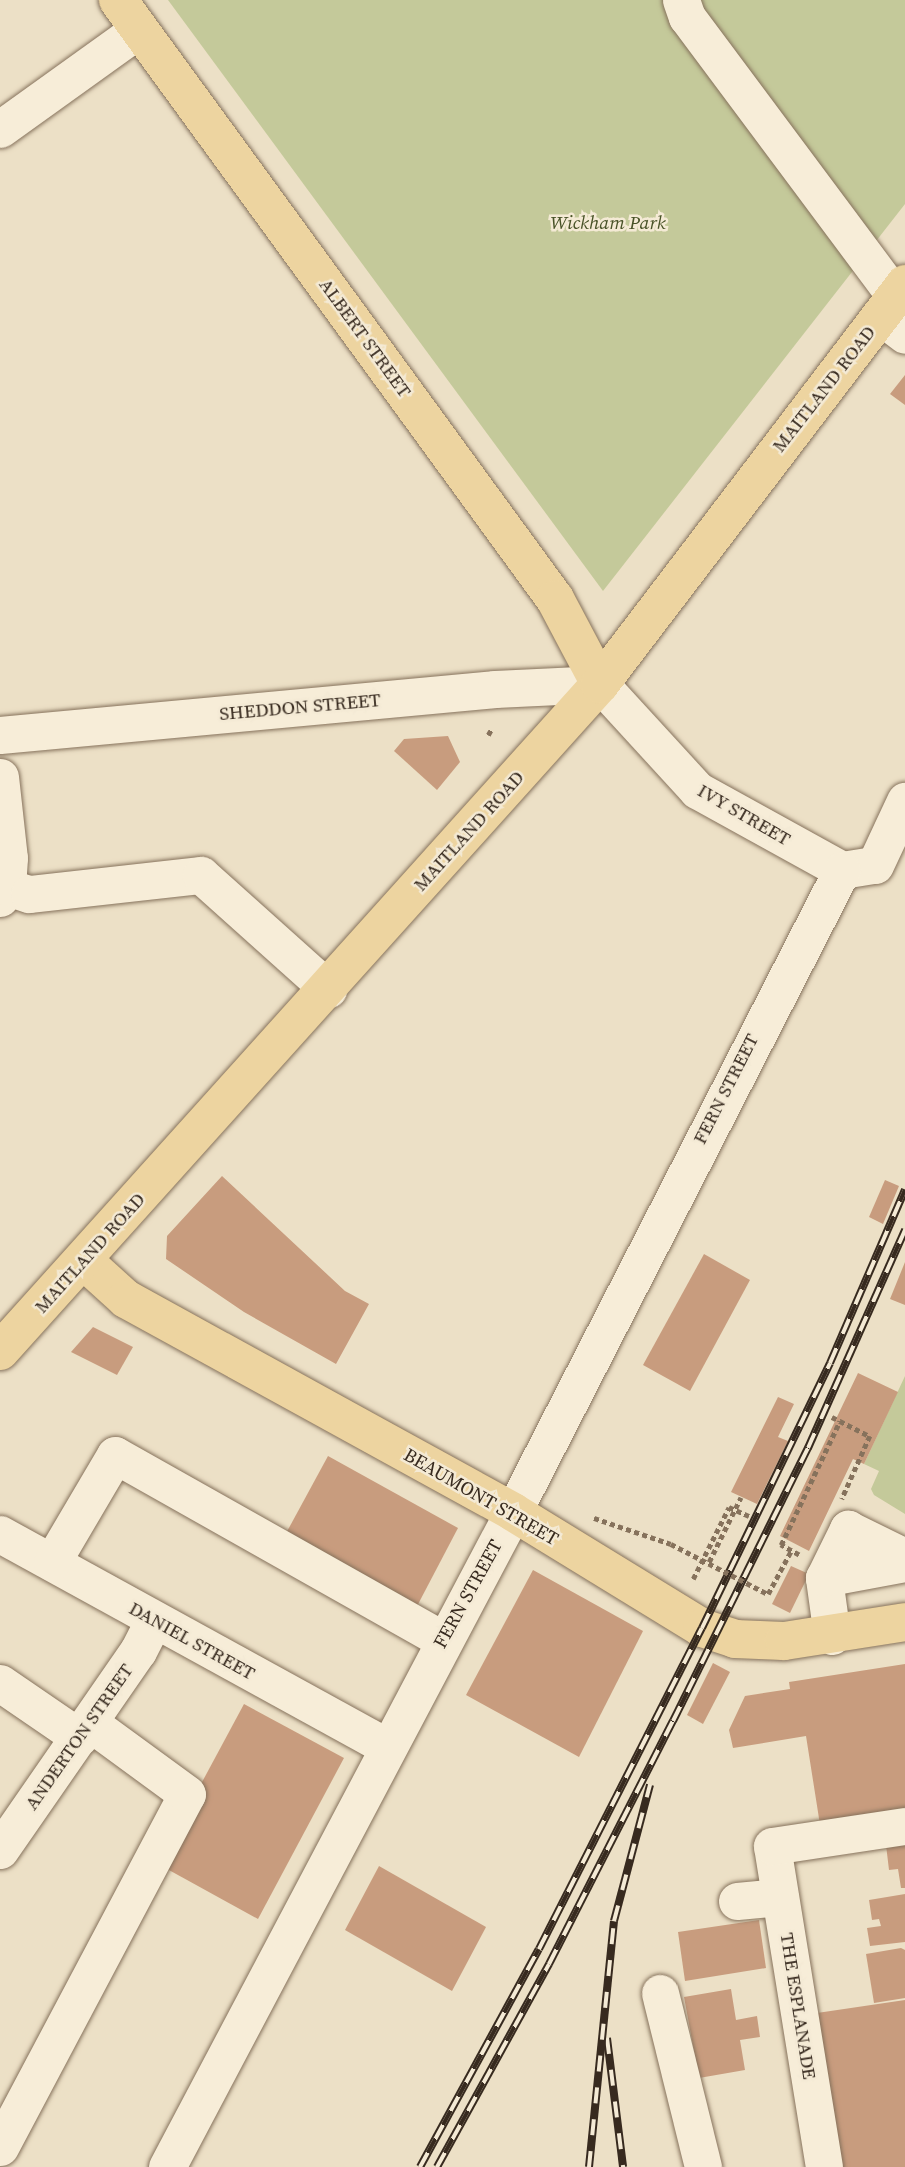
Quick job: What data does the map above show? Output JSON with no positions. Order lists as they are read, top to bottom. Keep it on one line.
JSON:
{"streets":{"main road":["ALBERT STREET","MAITLAND ROAD","BEAUMONT STREET"],"street":["SHEDDON STREET","IVY STREET","FERN STREET","DANIEL STREET","ANDERTON STREET","THE ESPLANADE"]},"crossings":[["ALBERT STREET","MAITLAND ROAD"],["ALBERT STREET","SHEDDON STREET"],["ALBERT STREET","IVY STREET"],["MAITLAND ROAD","SHEDDON STREET"],["MAITLAND ROAD","IVY STREET"],["MAITLAND ROAD","BEAUMONT STREET"],["SHEDDON STREET","IVY STREET"],["IVY STREET","FERN STREET"],["FERN STREET","BEAUMONT STREET"],["FERN STREET","DANIEL STREET"],["DANIEL STREET","ANDERTON STREET"]],"parks":["Wickham Park"]}
